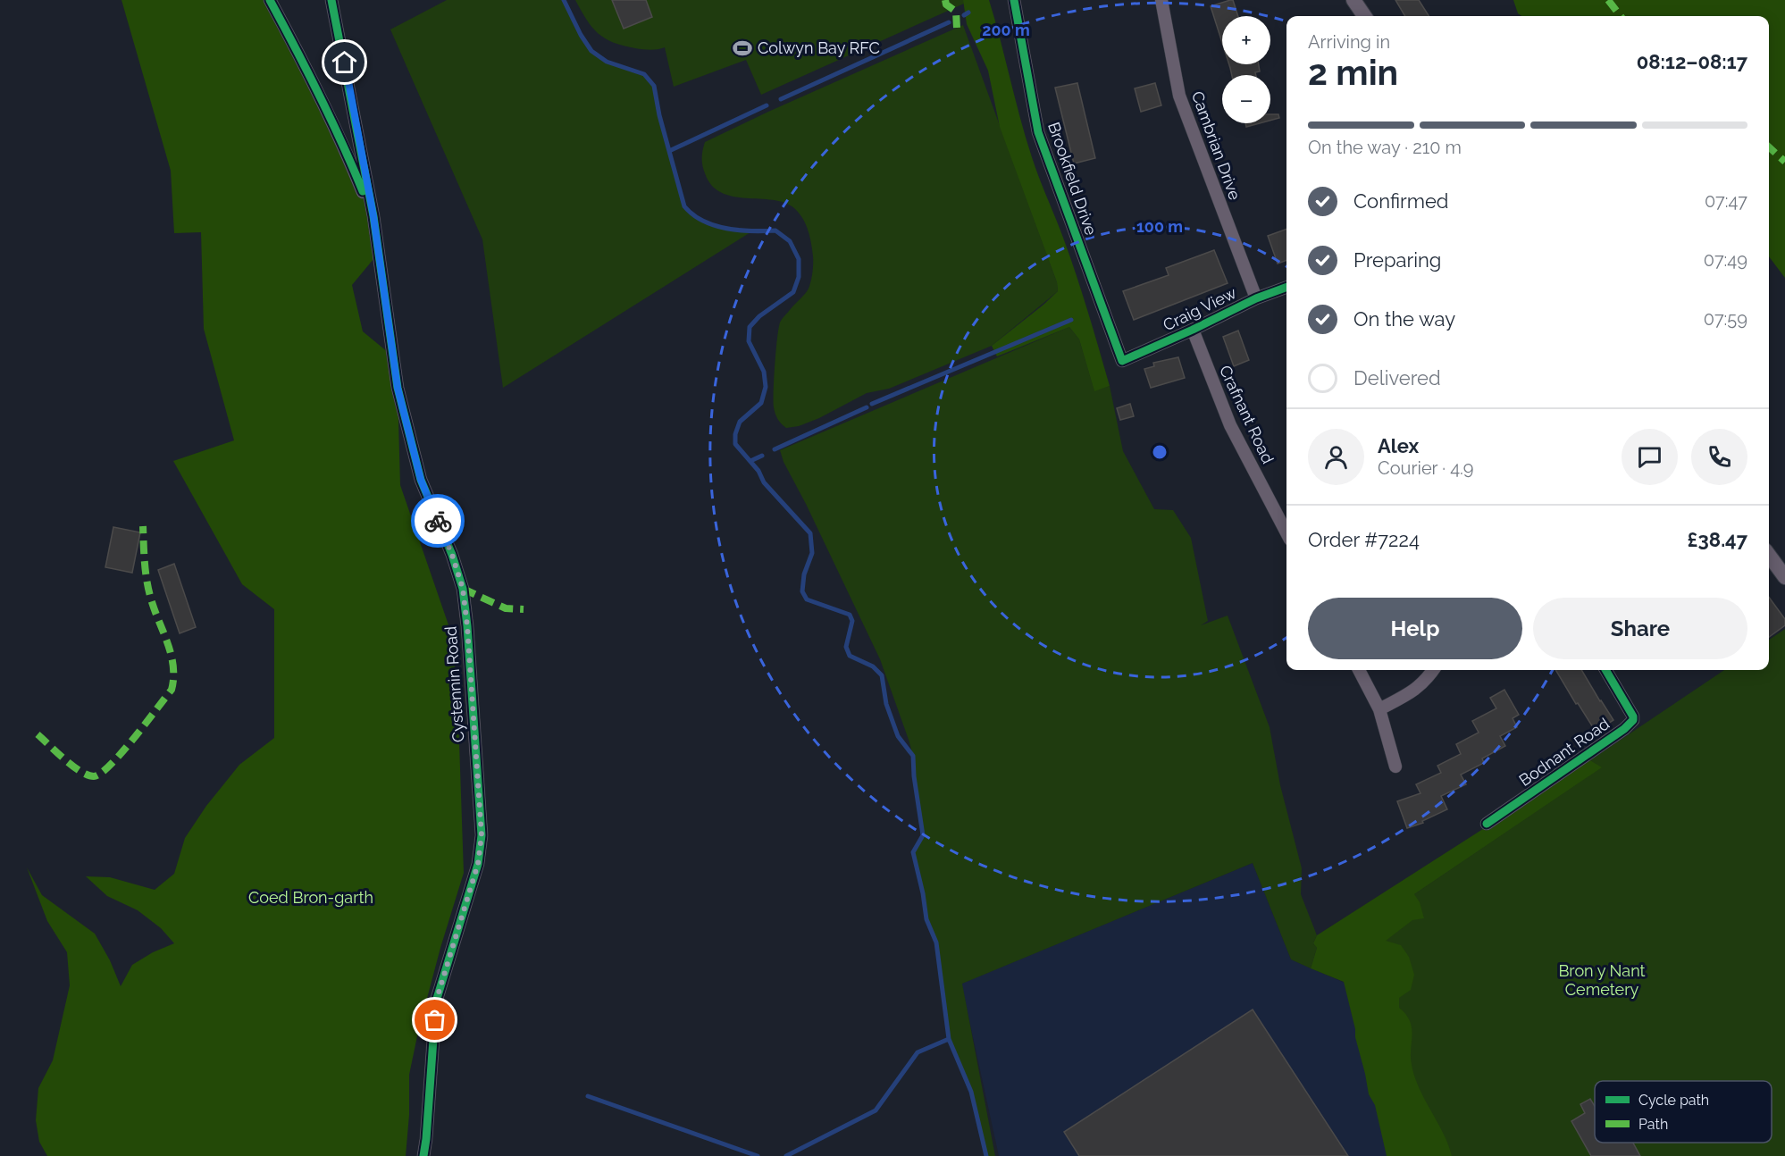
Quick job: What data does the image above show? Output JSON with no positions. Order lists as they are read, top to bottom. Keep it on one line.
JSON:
{"streets":{"street":["Cambrian Drive","Brookfield Drive","Craig View","Crafnant Road","Cystennin Road","Bodnant Road"]},"crossings":[["Cambrian Drive","Craig View"],["Brookfield Drive","Craig View"],["Craig View","Crafnant Road"]],"parks":["Coed Bron-garth","Bron y Nant Cemetery"],"places":{"sports":["Colwyn Bay RFC"]},"legend":["Cycle path","Path"],"page":{"map_buttons":["+","−"],"heading":["2 min","Arriving in","08:12–08:17"],"panel":["Alex","Courier · 4.9","Order #7224","£38.47"],"bar":"On the way · 210 m","list":[["Confirmed","07:47"],["Preparing","07:49"],["On the way","07:59"],"Delivered"],"buttons":["Help","Share"]},"rings":["200 m","100 m"]}
